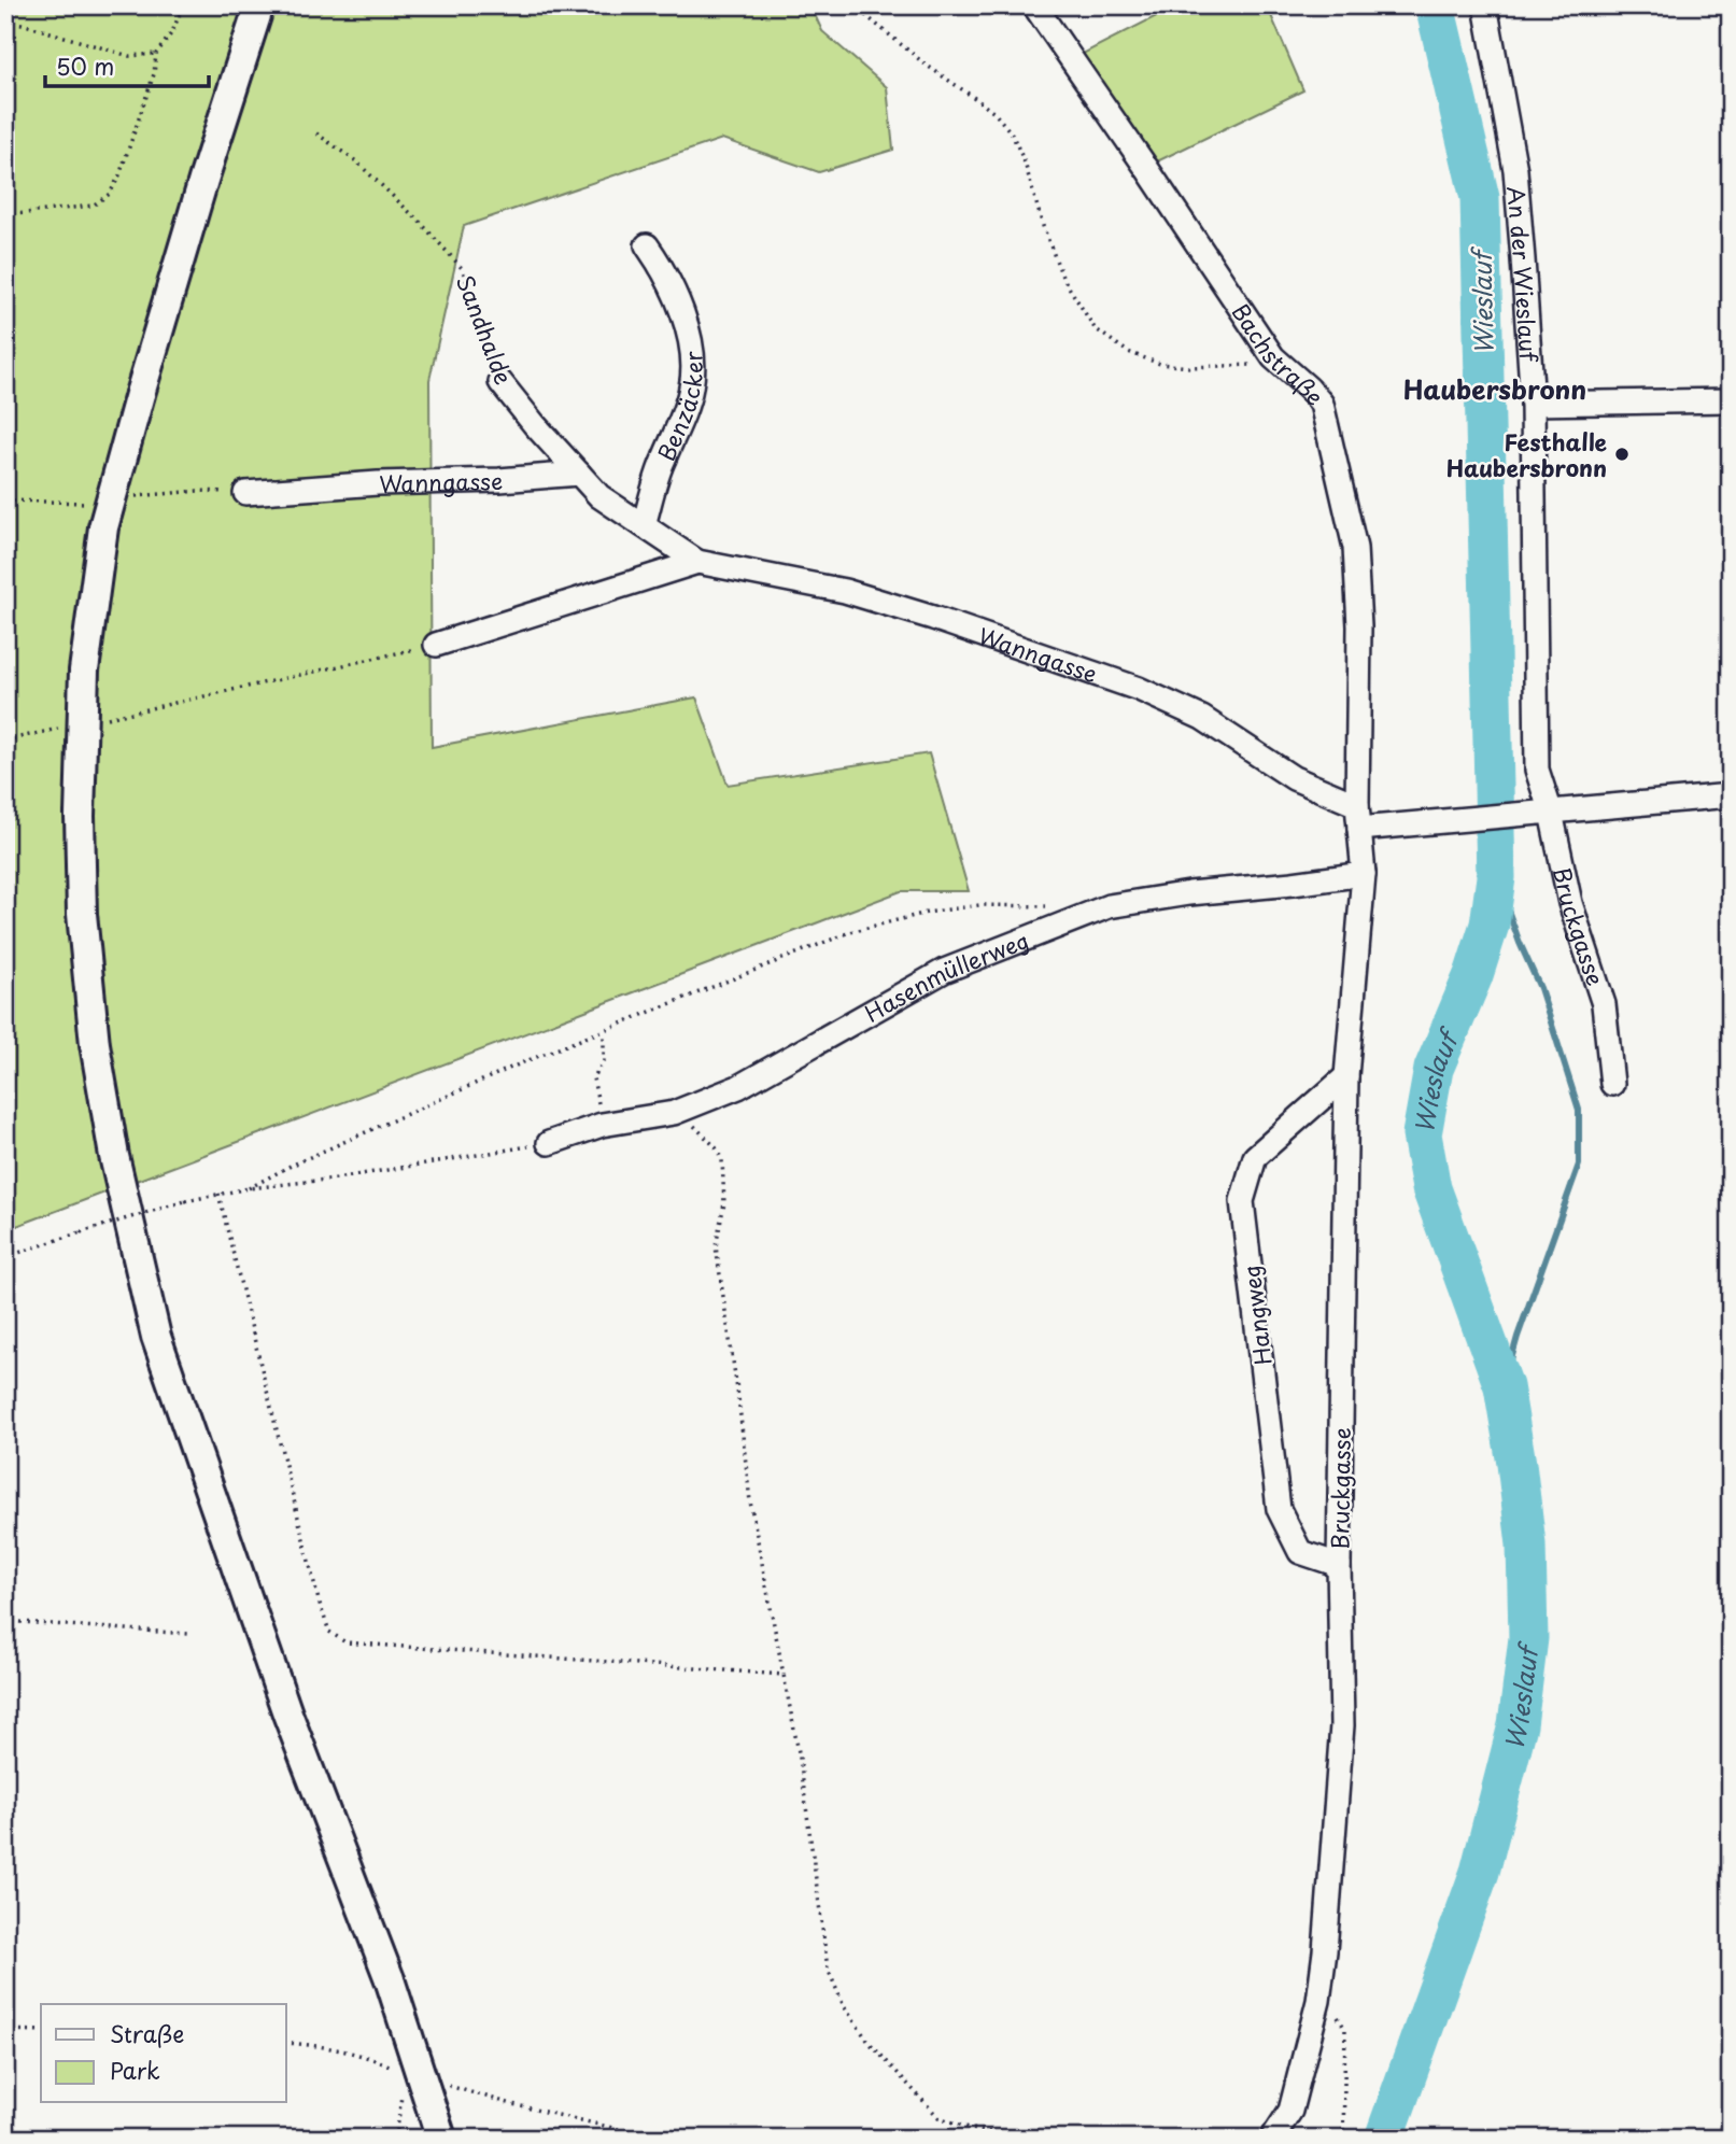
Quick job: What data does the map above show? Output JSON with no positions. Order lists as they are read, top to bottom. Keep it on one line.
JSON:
{"streets":{"street":["An der Wieslauf","Sandhalde","Bachstraße","Benzäcker","Wanngasse","Bruckgasse","Hasenmüllerweg","Hangweg"]},"crossings":[["An der Wieslauf","Bruckgasse"],["Sandhalde","Wanngasse"],["Bachstraße","Wanngasse"],["Bachstraße","Bruckgasse"],["Benzäcker","Wanngasse"],["Wanngasse","Bruckgasse"],["Bruckgasse","Hasenmüllerweg"],["Bruckgasse","Hangweg"]],"districts":["Haubersbronn"],"water":["Wieslauf"],"places":["Festhalle Haubersbronn"],"legend":["Straße","Park"],"scale_bar":"50 m"}
